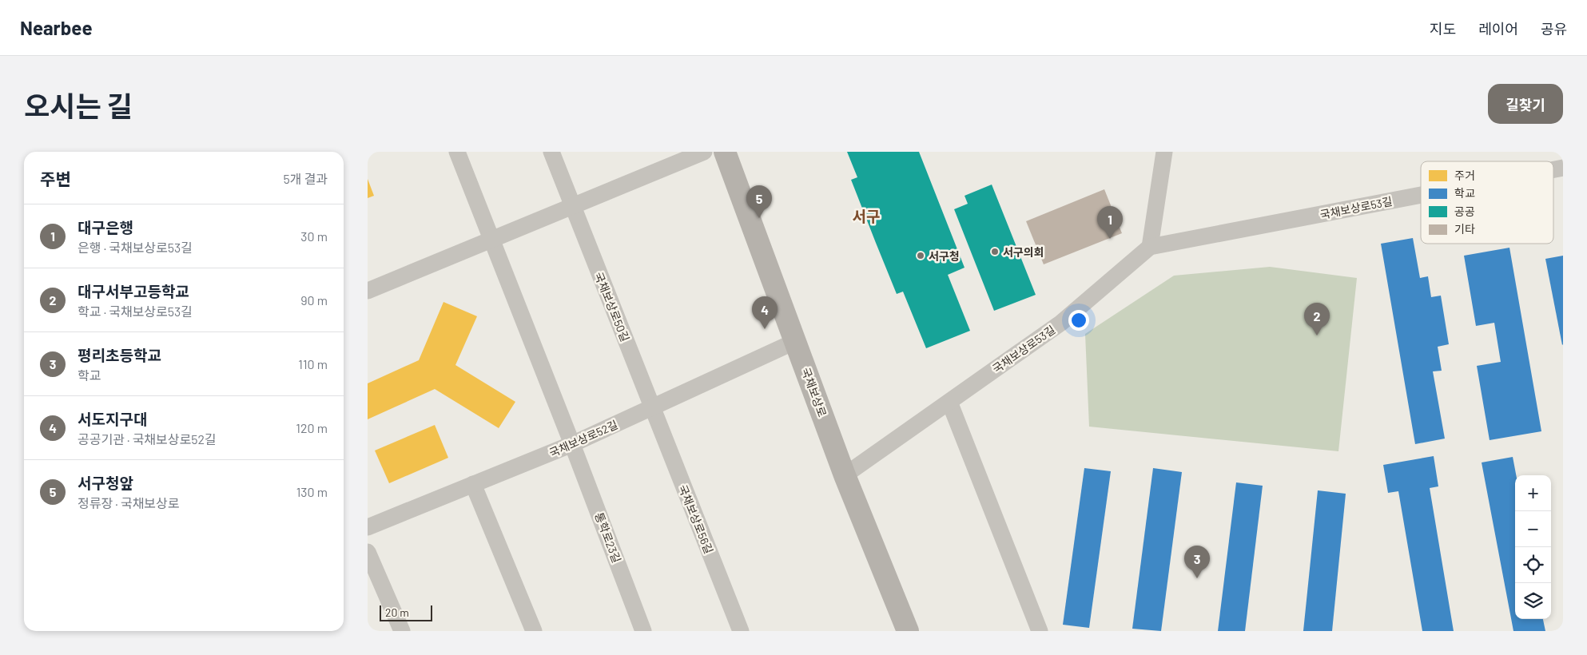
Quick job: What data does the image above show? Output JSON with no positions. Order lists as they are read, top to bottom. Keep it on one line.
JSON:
{"streets":{"main road":["국채보상로"],"street":["국채보상로53길","국채보상로50길","국채보상로52길","국채보상로56길","통학로23길"]},"crossings":[["국채보상로53길","국채보상로"],["국채보상로50길","국채보상로52길"],["국채보상로50길","국채보상로56길"],["국채보상로","국채보상로52길"],["국채보상로52길","국채보상로56길"],["국채보상로52길","통학로23길"]],"districts":["서구"],"places":["서구의회","서구청"],"legend":["주거","학교","공공","기타"],"scale_bar":"20 m","page":{"header":"Nearbee","nav":["지도","레이어","공유"],"title":"오시는 길","buttons":"길찾기","heading":["주변","5개 결과"],"pins":["5","1","4","2","3"],"list":[{"mark":"1","name":"대구은행","note":"은행 · 국채보상로53길","value":"30 m"},{"mark":"2","name":"대구서부고등학교","note":"학교 · 국채보상로53길","value":"90 m"},{"mark":"3","name":"평리초등학교","note":"학교","value":"110 m"},{"mark":"4","name":"서도지구대","note":"공공기관 · 국채보상로52길","value":"120 m"},{"mark":"5","name":"서구청앞","note":"정류장 · 국채보상로","value":"130 m"}],"map_buttons":["+","−"],"scale":"20 m"}}
